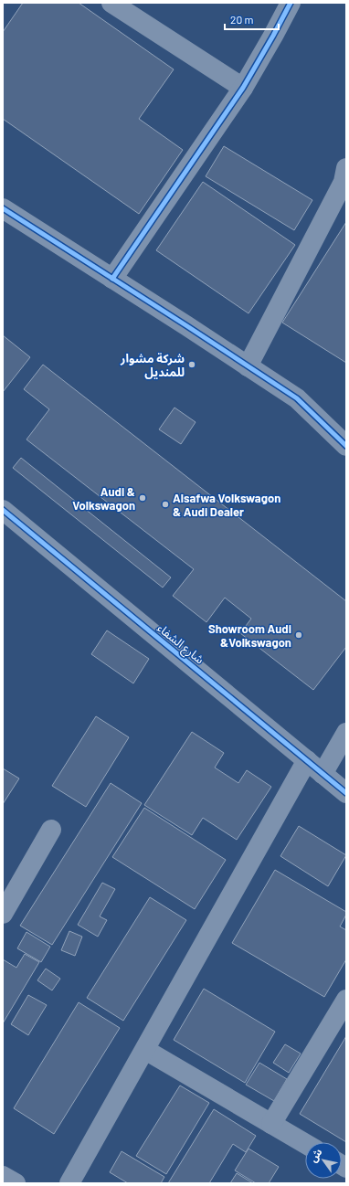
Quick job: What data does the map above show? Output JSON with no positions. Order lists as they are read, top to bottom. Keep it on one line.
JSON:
{"streets":{"street":["شارع الشفاء"]},"places":["شركة مشوار للمنديل","Audi & Volkswagon","Alsafwa Volkswagon & Audi Dealer","Showroom Audi &Volkswagon"],"scale_bar":"20 m","north":"top left"}
